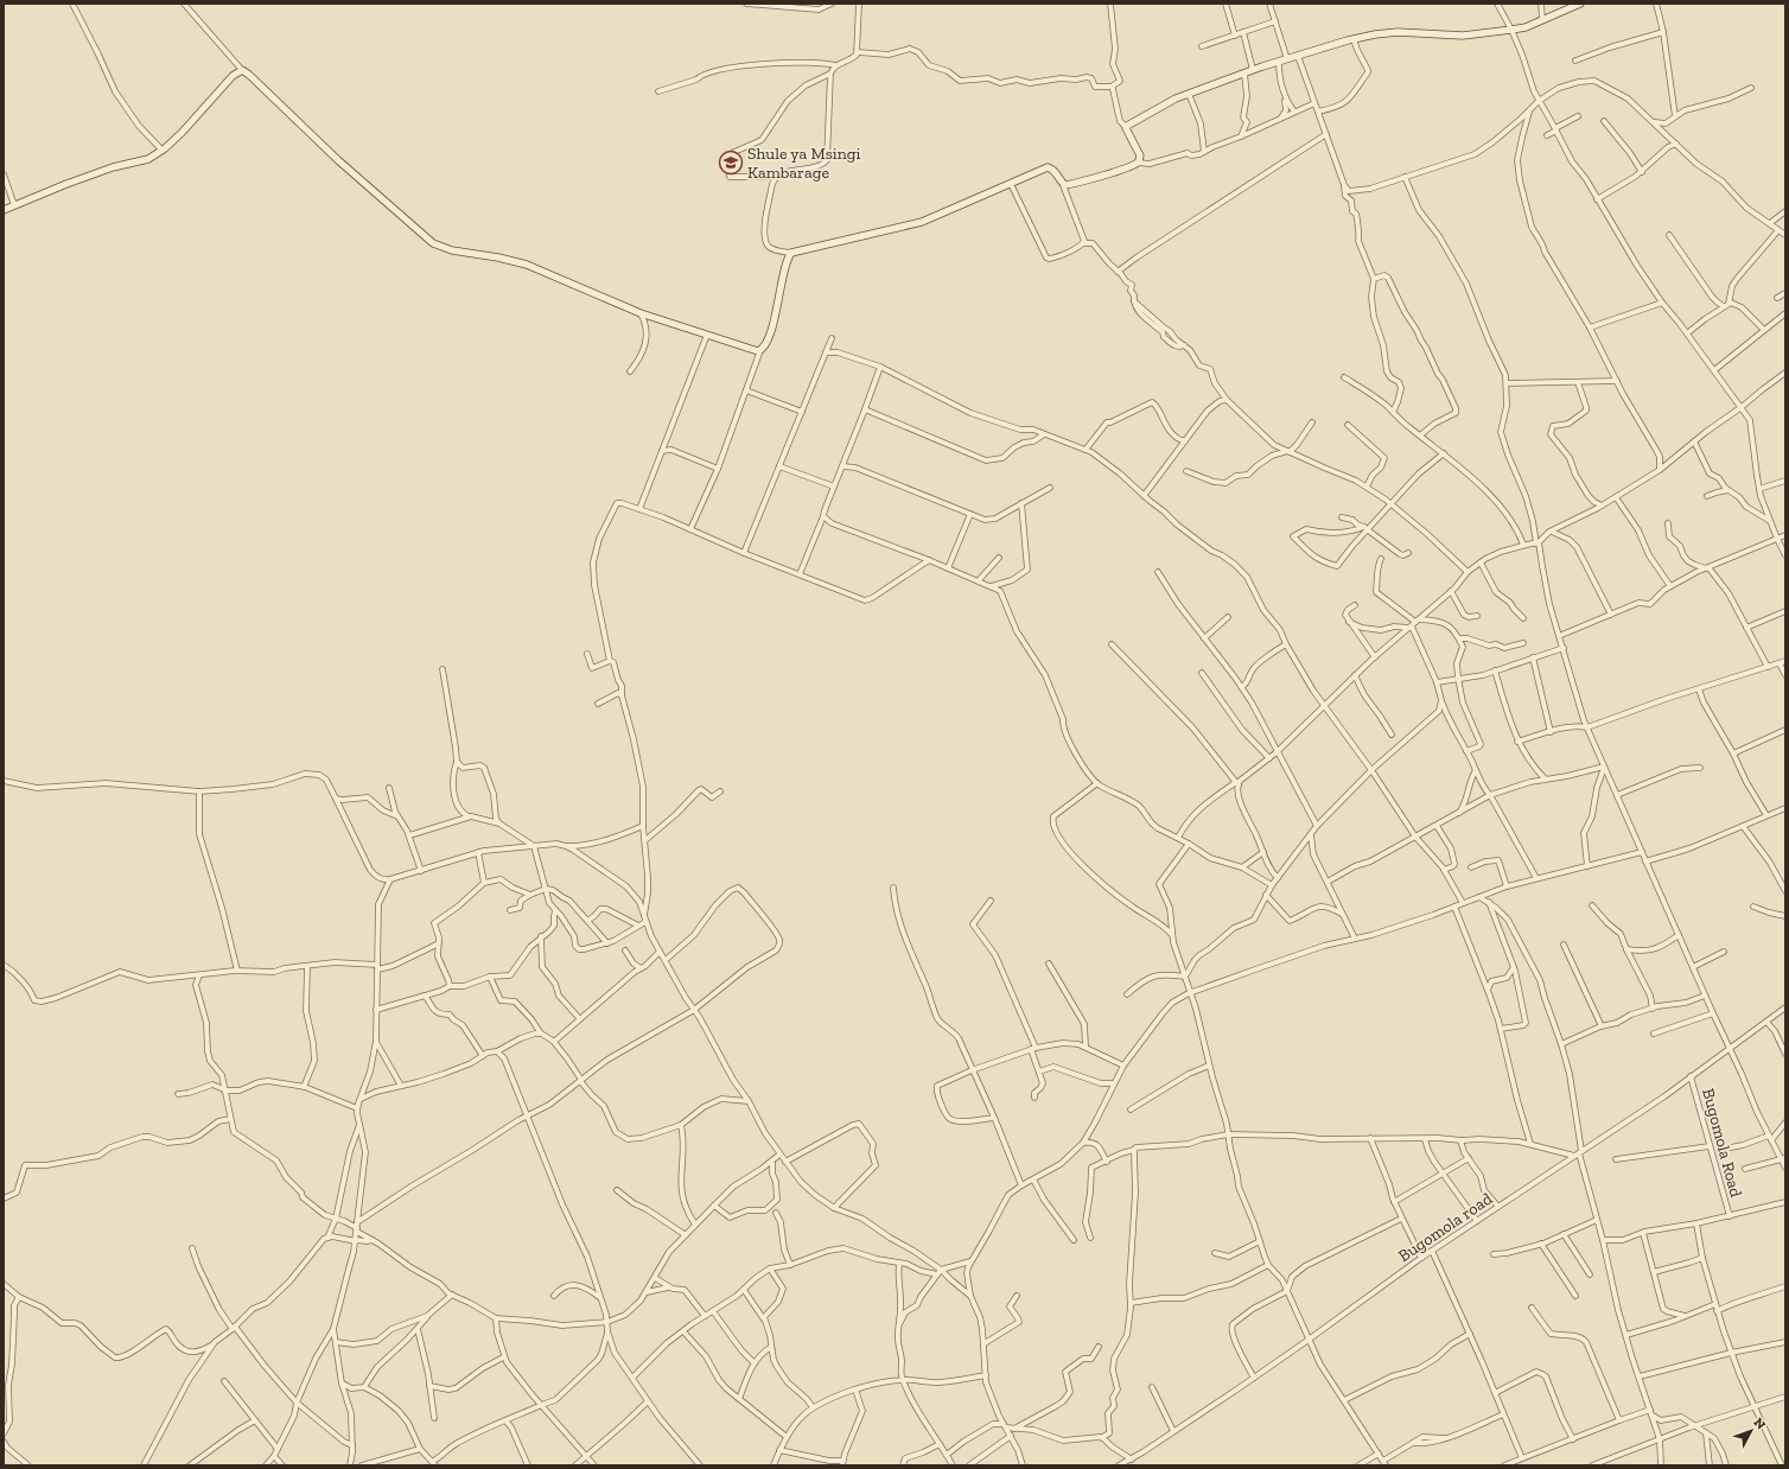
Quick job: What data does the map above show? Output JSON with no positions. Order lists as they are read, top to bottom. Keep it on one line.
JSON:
{"streets":{"street":["Bugomola Road","Bugomola road"]},"crossings":[["Bugomola Road","Bugomola road"]],"places":{"school or university":["Shule ya Msingi Kambarage"]},"north":"top right"}
